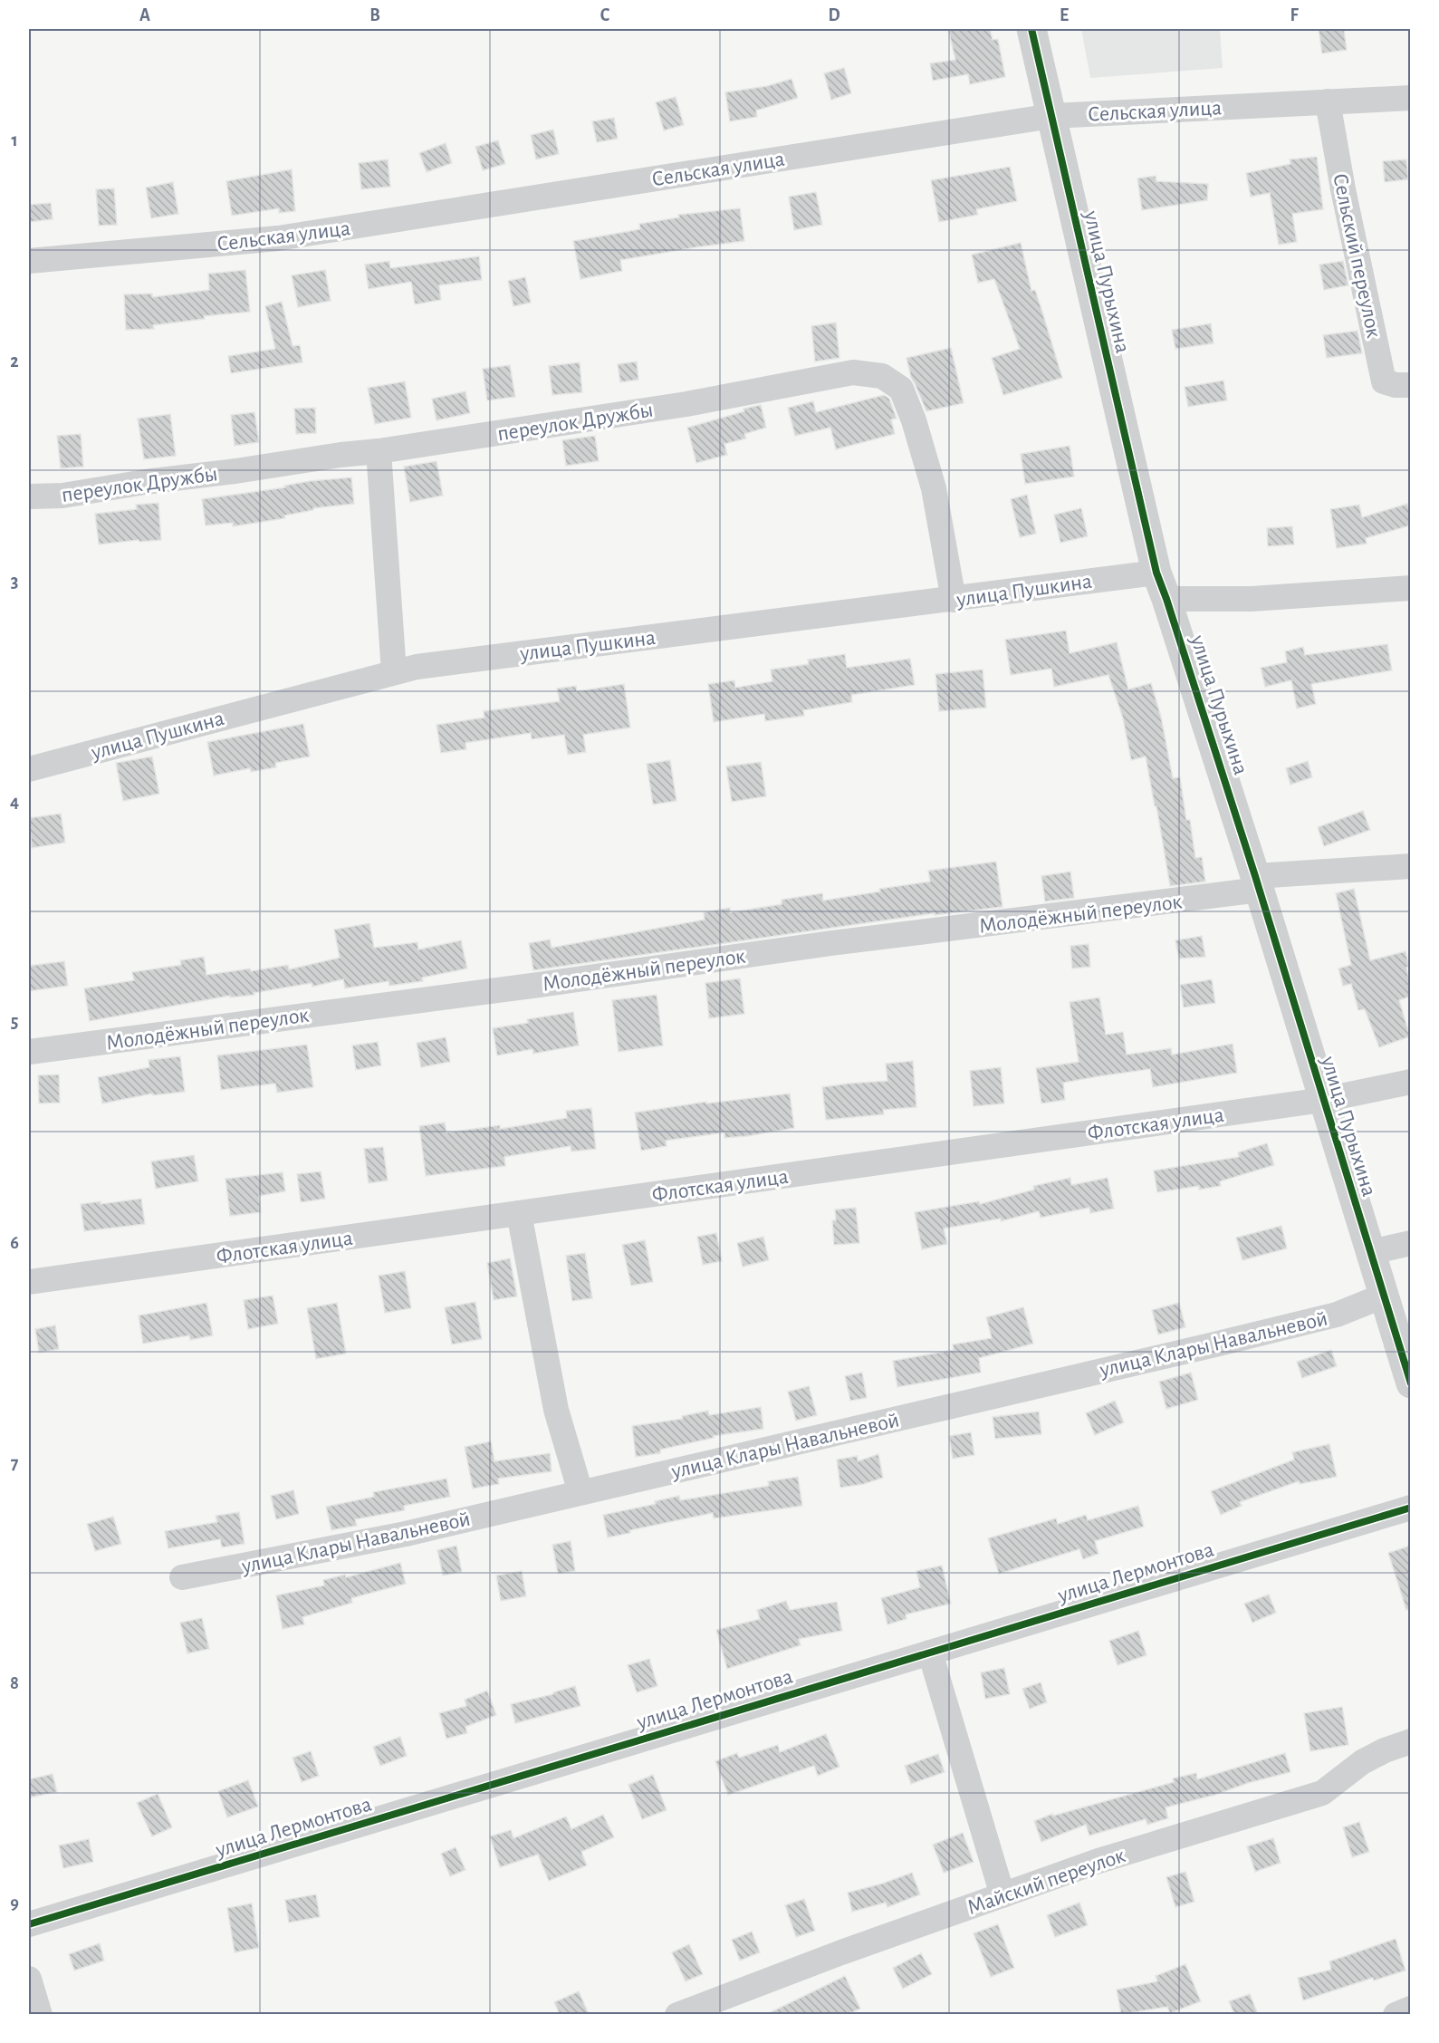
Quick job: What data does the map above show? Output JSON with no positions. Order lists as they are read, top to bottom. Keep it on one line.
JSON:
{"streets":{"street":["Сельская улица","Сельский переулок","улица Пурыхина","переулок Дружбы","улица Пушкина","Молодёжный переулок","Флотская улица","улица Клары Навальневой","улица Лермонтова","Майский переулок"]},"crossings":[["Сельская улица","Сельский переулок"],["Сельская улица","улица Пурыхина"],["улица Пурыхина","улица Пушкина"],["улица Пурыхина","Молодёжный переулок"],["улица Пурыхина","Флотская улица"],["улица Пурыхина","улица Клары Навальневой"],["переулок Дружбы","улица Пушкина"]],"grid":{"columns":["A","B","C","D","E","F"],"rows":["1","2","3","4","5","6","7","8","9"]}}
